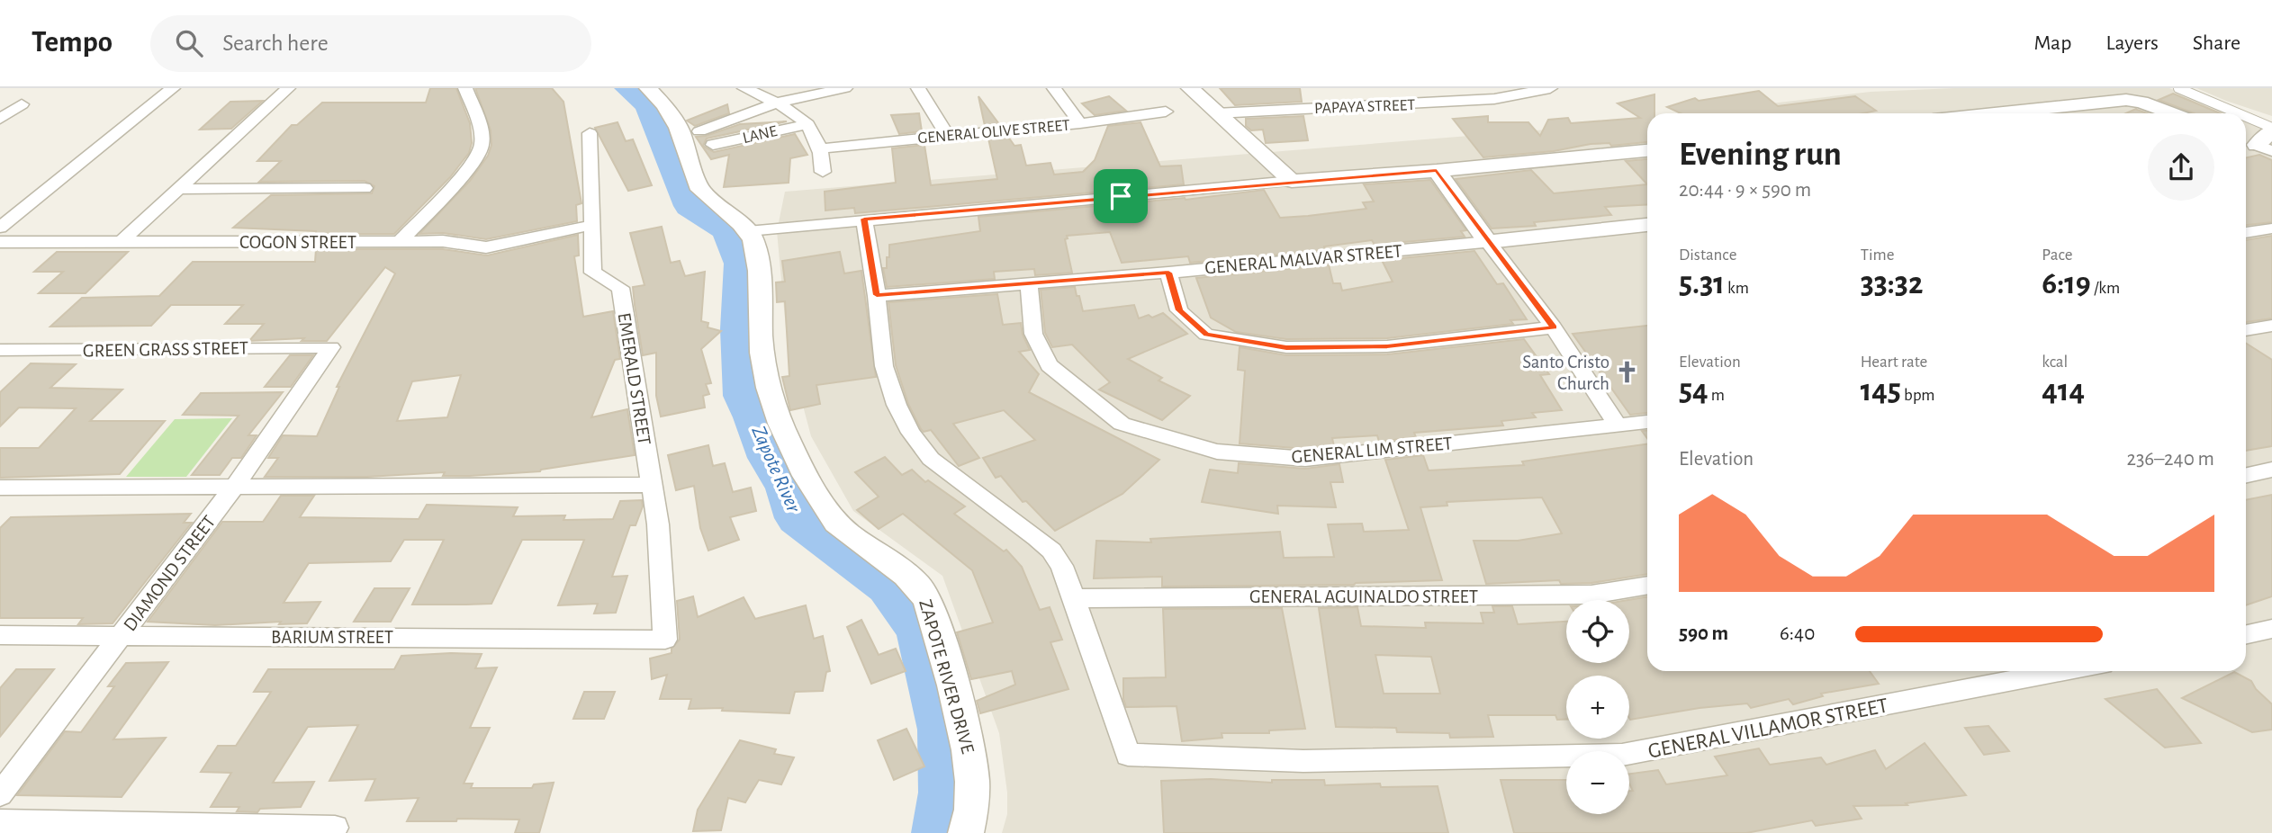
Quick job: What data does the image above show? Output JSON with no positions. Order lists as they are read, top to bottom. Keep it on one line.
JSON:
{"streets":{"street":["PAPAYA STREET","GENERAL OLIVE STREET","LANE","COGON STREET","GENERAL MALVAR STREET","GREEN GRASS STREET","EMERALD STREET","GENERAL LIM STREET","DIAMOND STREET","GENERAL AGUINALDO STREET","BARIUM STREET","ZAPOTE RIVER DRIVE","GENERAL VILLAMOR STREET"]},"crossings":[["COGON STREET","EMERALD STREET"],["GENERAL MALVAR STREET","GENERAL LIM STREET"],["GREEN GRASS STREET","DIAMOND STREET"],["EMERALD STREET","BARIUM STREET"],["DIAMOND STREET","BARIUM STREET"]],"water":["Zapote River"],"places":{"church":["Santo Cristo Church"]},"page":{"header":"Tempo","search":"Search here","nav":["Map","Layers","Share"],"heading":["Evening run","20:44 · 9 × 590 m"],"stats":[["Distance","5.31 km"],["Time","33:32"],["Pace","6:19 /km"],["Elevation","54 m"],["Heart rate","145 bpm"],["kcal","414"]],"chart":["Elevation","236–240 m"],"map_buttons":["+","−"],"list":[{"name":"590 m","note":"6:40"}]}}
